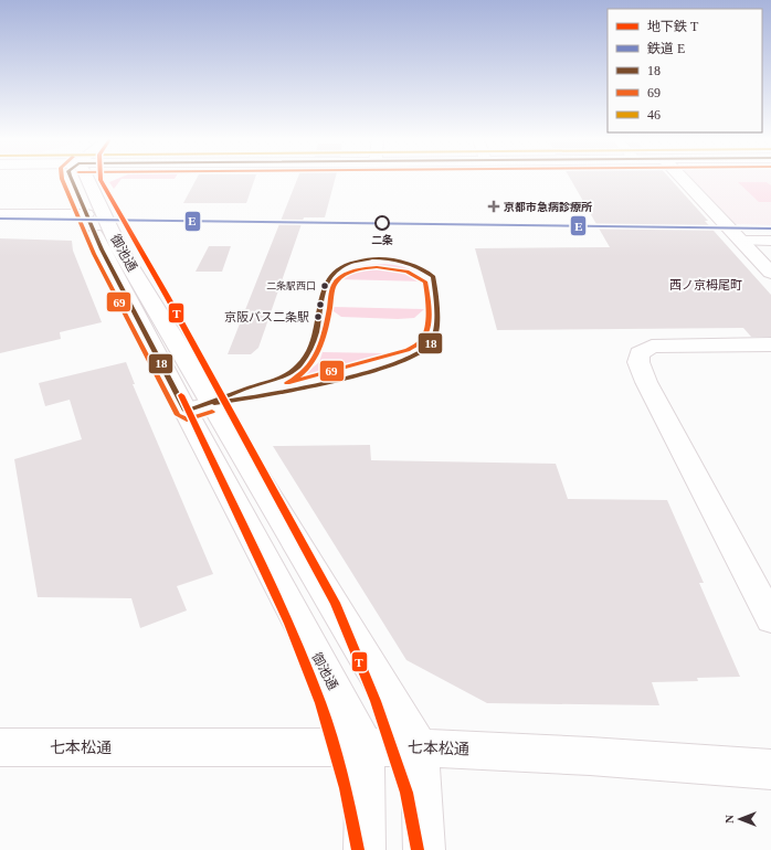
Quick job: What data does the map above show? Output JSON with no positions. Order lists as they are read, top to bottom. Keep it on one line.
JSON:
{"streets":{"street":["御池通","七本松通"]},"crossings":[["御池通","七本松通"]],"districts":["西ノ京栂尾町"],"places":{"health":["京都市急病診療所"],"other":["二条","二条駅西口","京阪バス二条駅"]},"lines":["metro line T","transit line 18","transit line 69","rail line E"],"legend":["地下鉄 T","鉄道 E","18","69","46"],"north":"left"}
